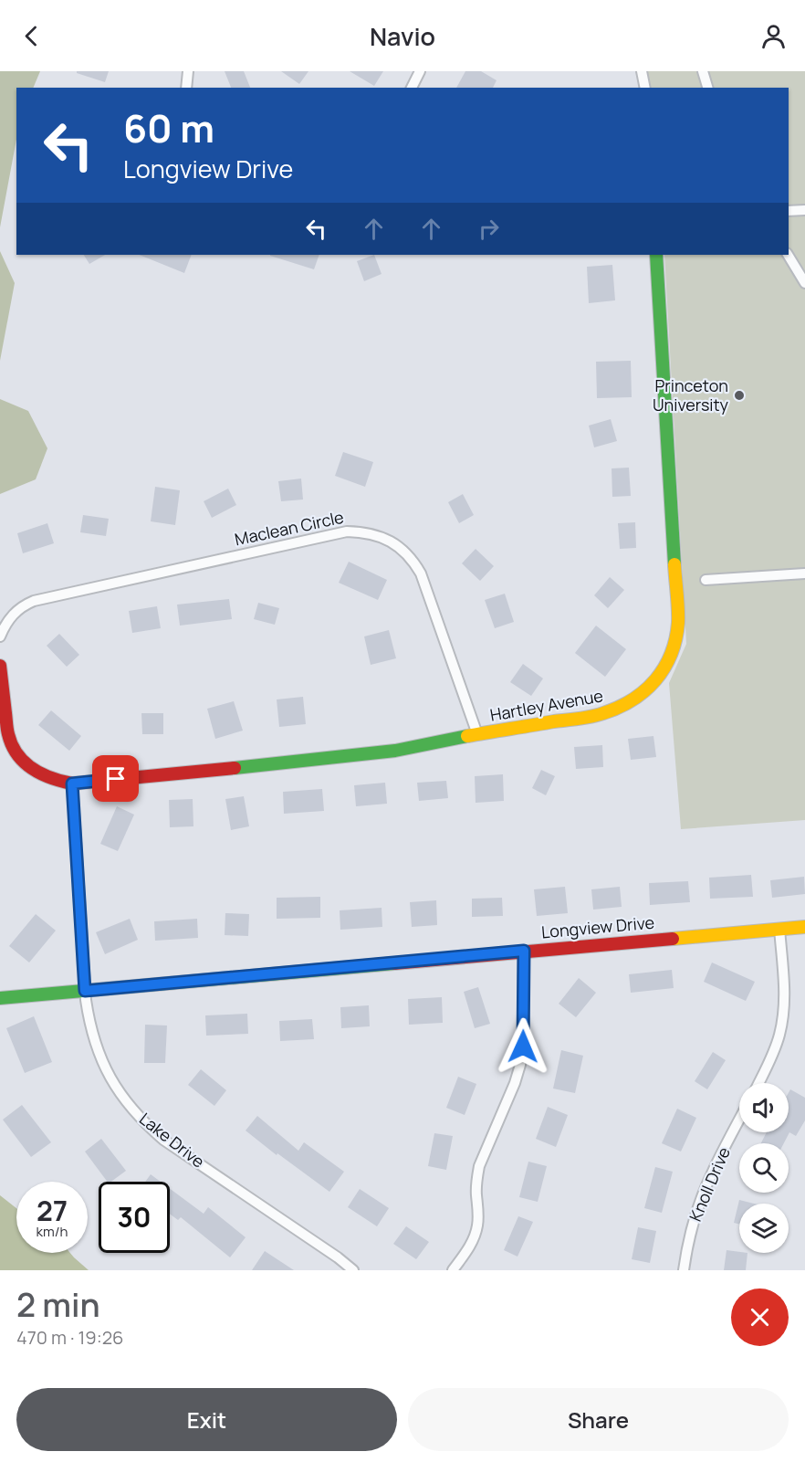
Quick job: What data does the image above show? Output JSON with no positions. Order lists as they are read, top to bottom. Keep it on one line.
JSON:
{"streets":{"street":["Maclean Circle","Hartley Avenue","Longview Drive","Lake Drive","Knoll Drive"]},"crossings":[["Maclean Circle","Hartley Avenue"],["Hartley Avenue","Lake Drive"],["Longview Drive","Lake Drive"]],"places":["Princeton University"],"page":{"header":"Navio","turn":["60 m","Longview Drive"],"speed":"27 km/h","limit":"30","heading":["2 min","470 m · 19:26"],"buttons":["Exit","Share"]}}
